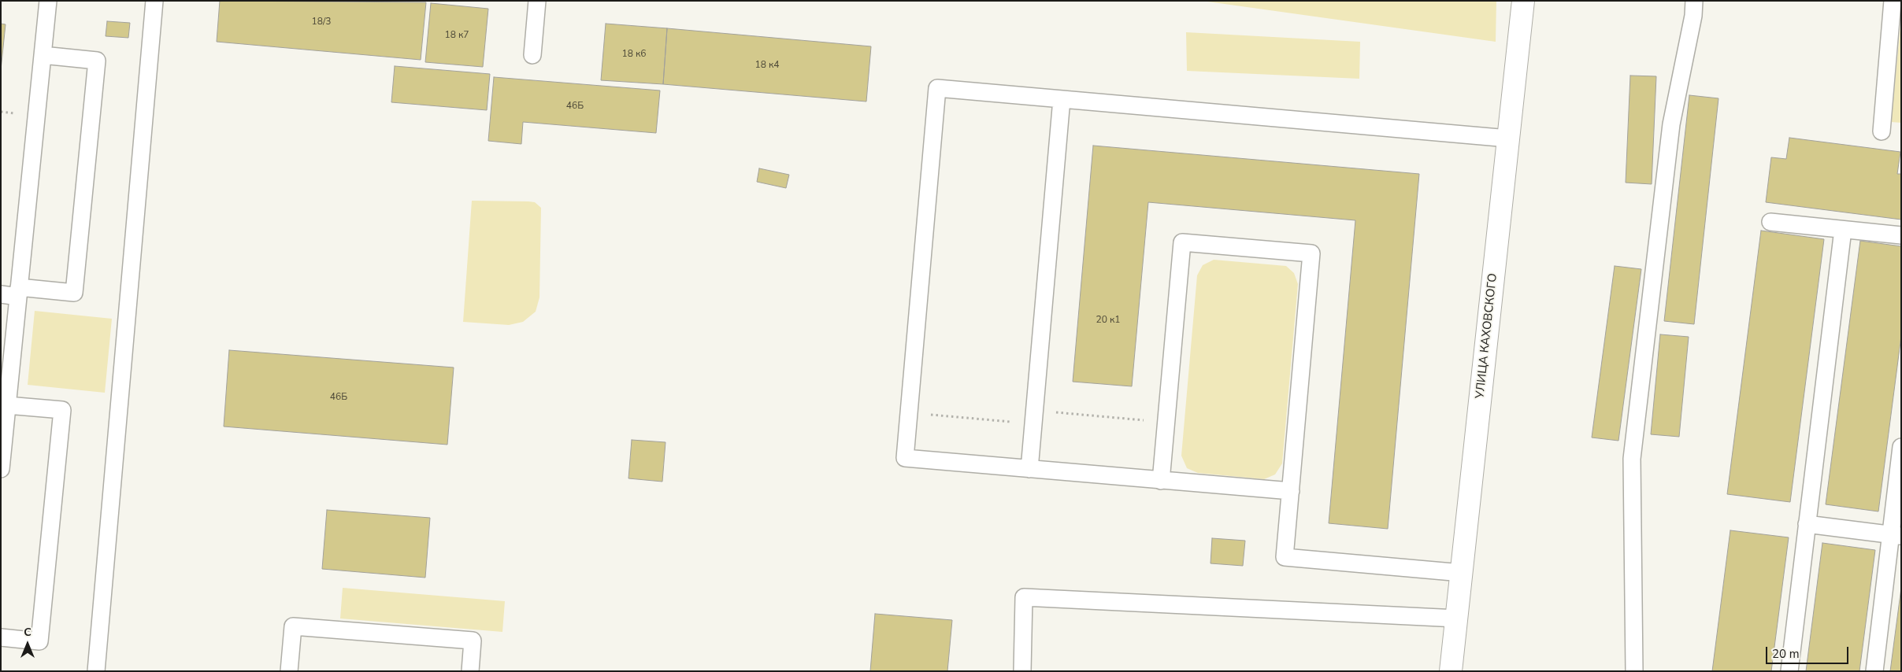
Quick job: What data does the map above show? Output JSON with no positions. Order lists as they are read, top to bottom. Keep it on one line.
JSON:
{"streets":{"street":["УЛИЦА КАХОВСКОГО"]},"house_numbers":["18/3","18 к7","18 к6","18 к4","46Б","20 к1","46Б"],"scale_bar":"20 m","north":"top"}
